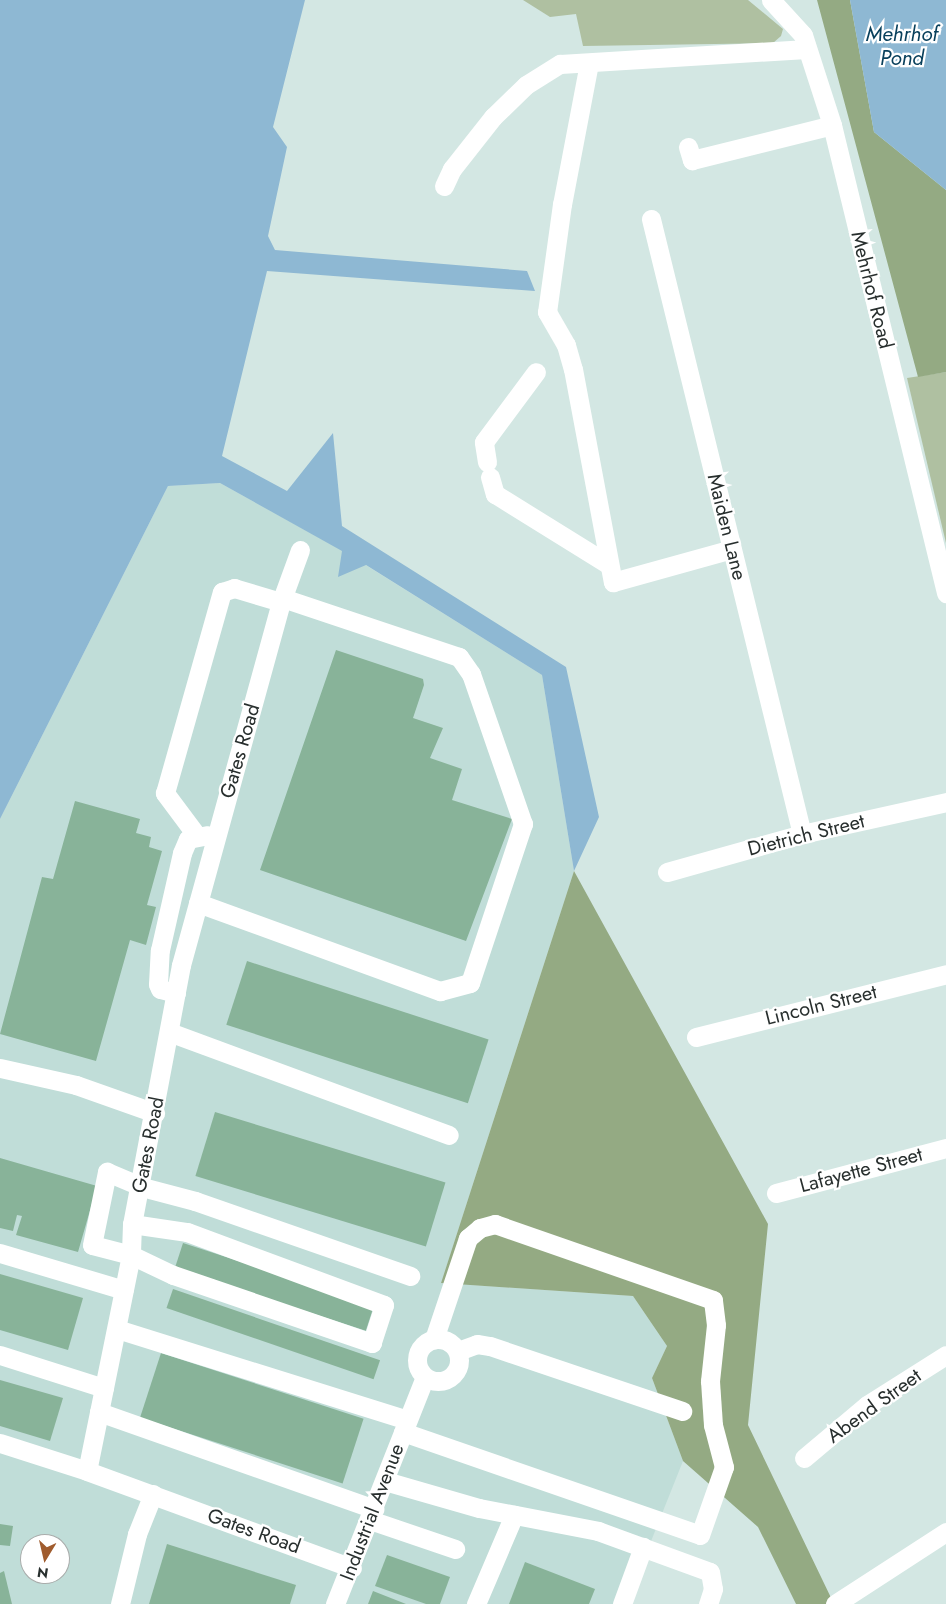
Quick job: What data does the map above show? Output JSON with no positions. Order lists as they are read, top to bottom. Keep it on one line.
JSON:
{"streets":{"street":["Mehrhof Road","Maiden Lane","Gates Road","Dietrich Street","Lincoln Street","Lafayette Street","Abend Street","Industrial Avenue"]},"crossings":[["Maiden Lane","Dietrich Street"],["Gates Road","Industrial Avenue"]],"water":["Mehrhof Pond"],"north":"bottom"}
